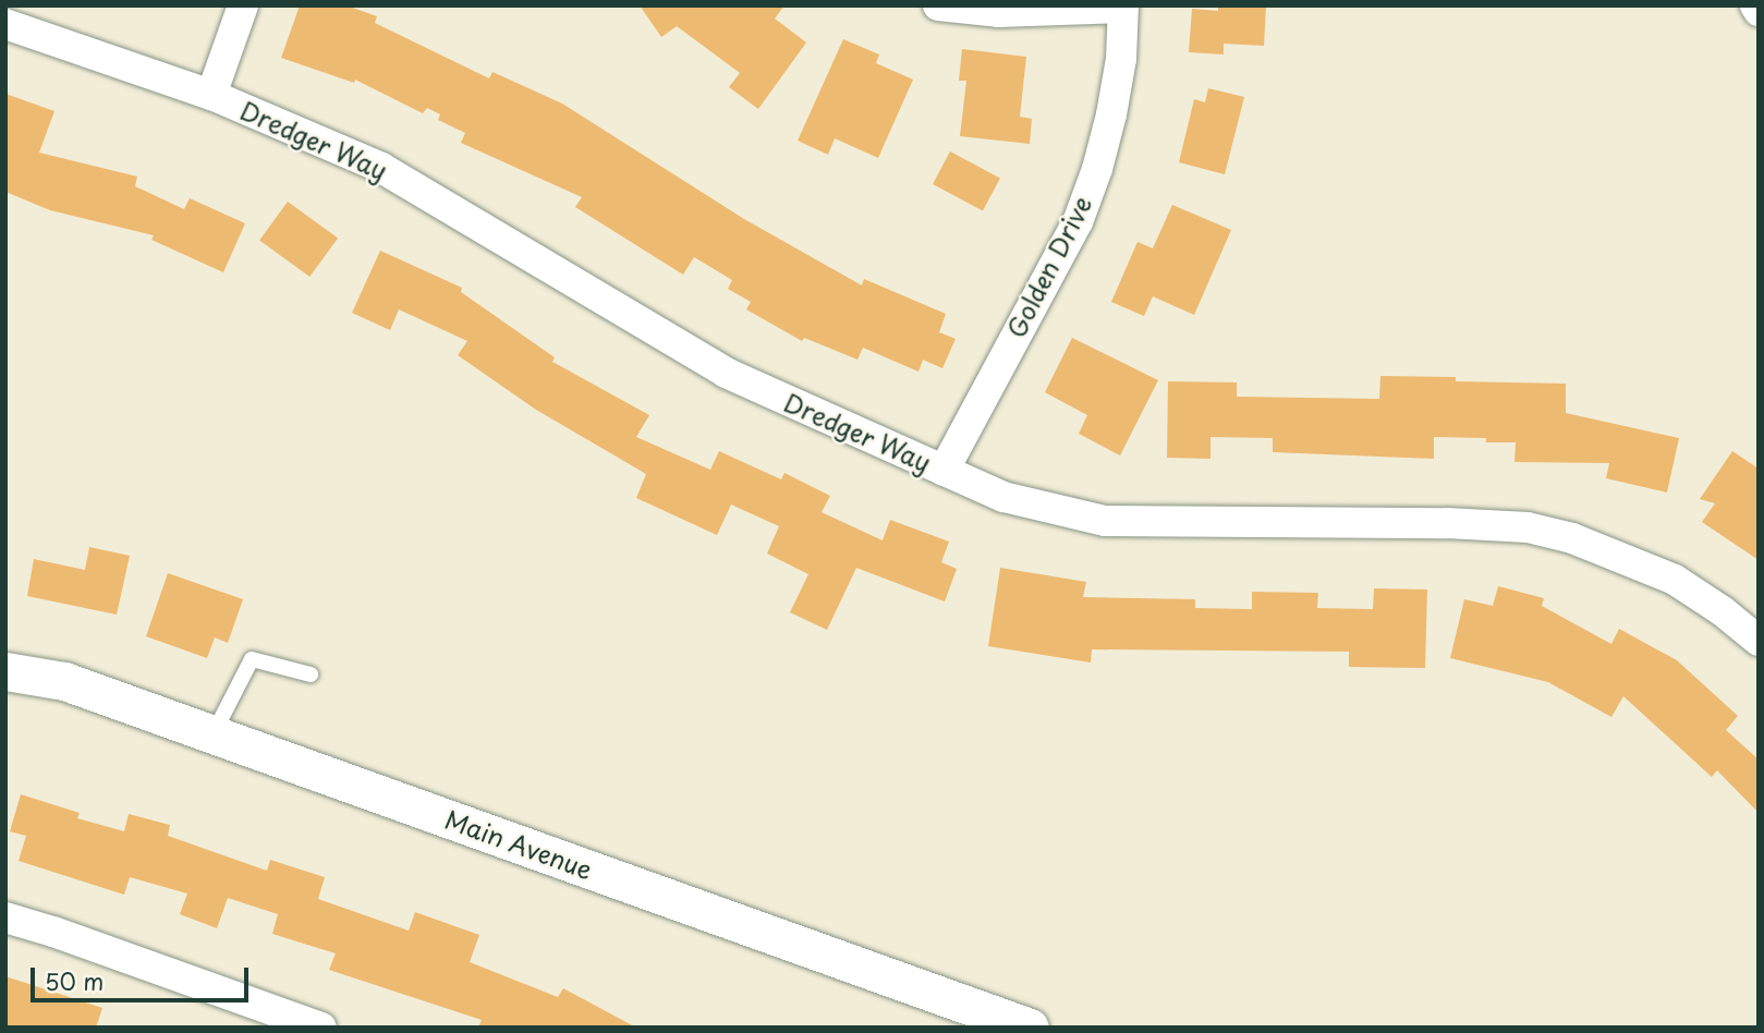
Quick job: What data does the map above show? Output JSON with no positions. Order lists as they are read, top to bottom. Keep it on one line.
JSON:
{"streets":{"street":["Dredger Way","Golden Drive","Main Avenue"]},"crossings":[["Dredger Way","Golden Drive"]],"scale_bar":"50 m"}
